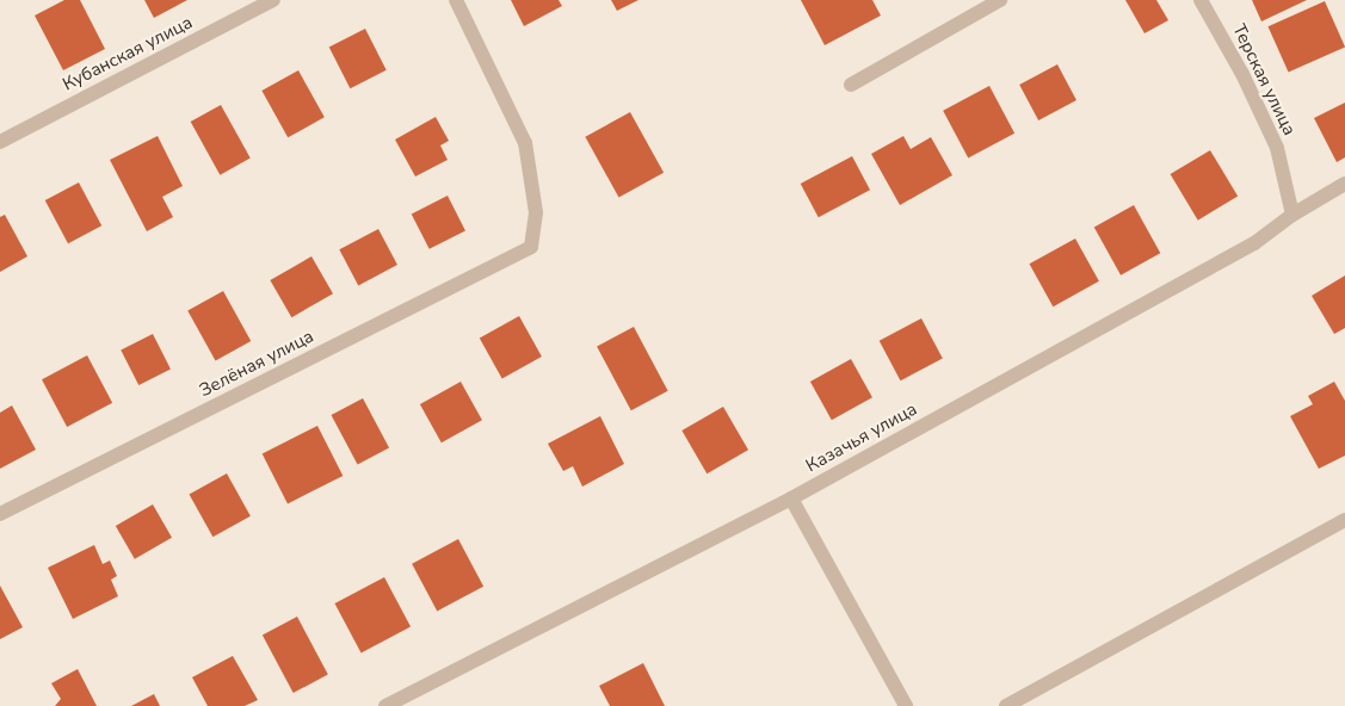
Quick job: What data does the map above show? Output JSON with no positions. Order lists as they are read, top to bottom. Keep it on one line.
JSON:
{"streets":{"street":["Кубанская улица","Терская улица","Зелёная улица","Казачья улица"]},"crossings":[["Терская улица","Казачья улица"]]}
